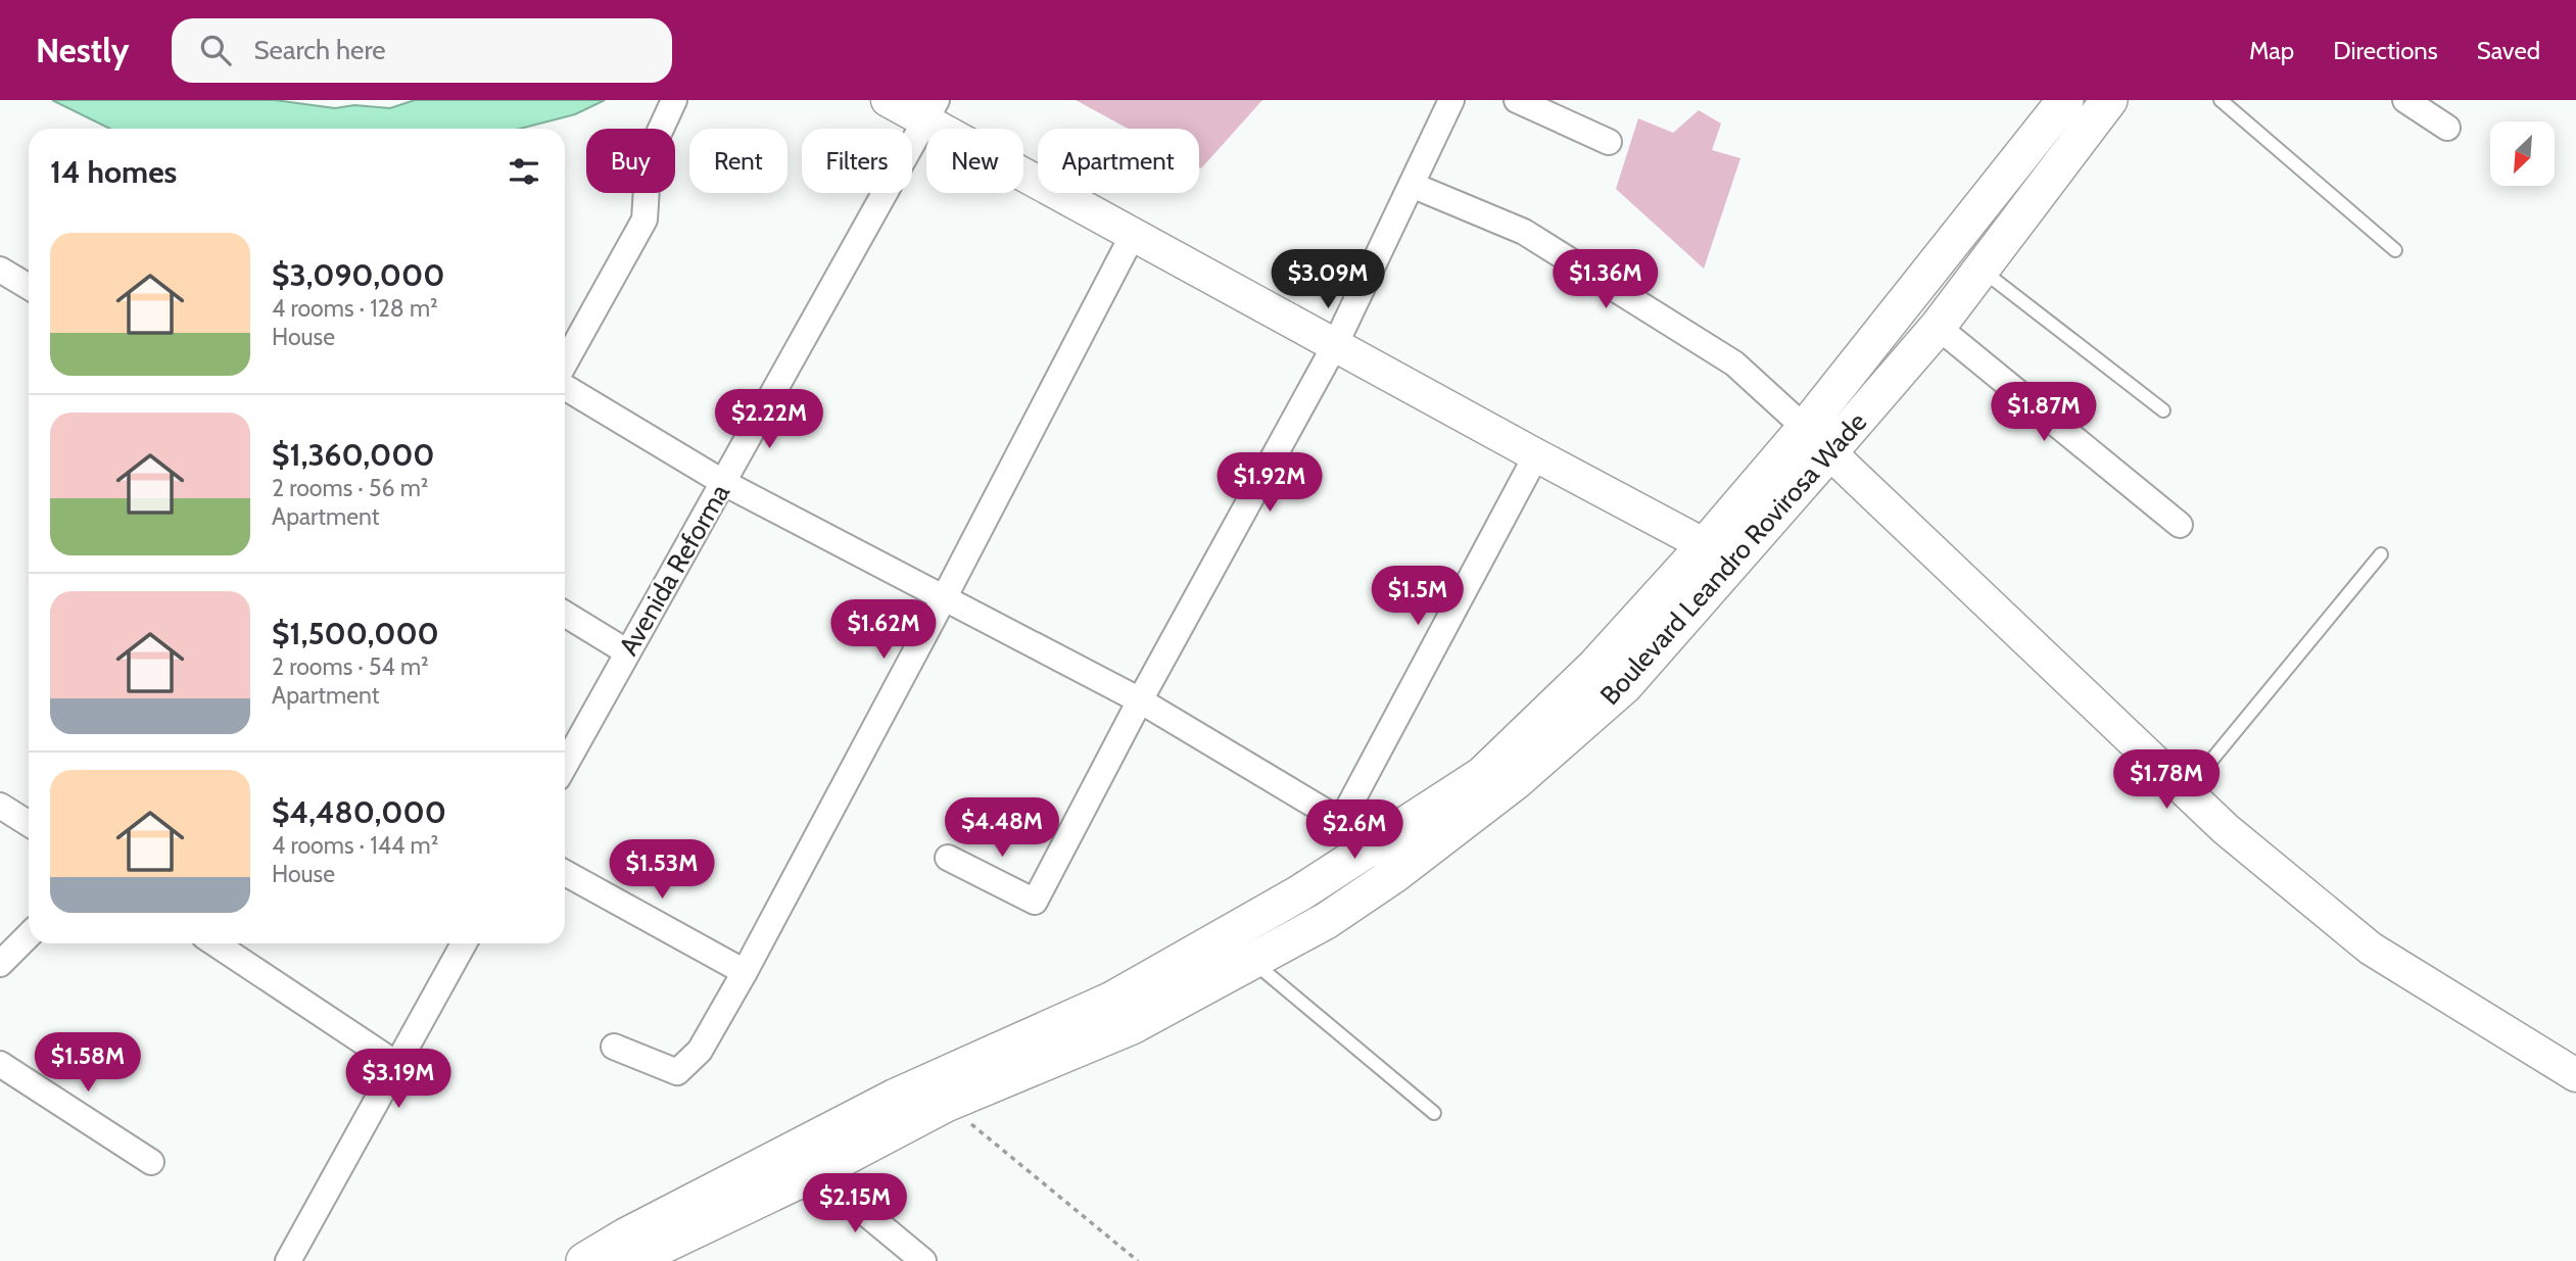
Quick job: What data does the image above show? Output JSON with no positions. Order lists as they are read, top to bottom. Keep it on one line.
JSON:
{"streets":{"main road":["Boulevard Leandro Rovirosa Wade"],"street":["Avenida Reforma"]},"north":"bottom left","page":{"header":"Nestly","search":"Search here","nav":["Map","Directions","Saved"],"chip":["Buy","Rent","Filters","New","Apartment"],"heading":"14 homes","list":[{"name":"$3,090,000","note":"4 rooms · 128 m² · House"},{"name":"$1,360,000","note":"2 rooms · 56 m² · Apartment"},{"name":"$1,500,000","note":"2 rooms · 54 m² · Apartment"},{"name":"$4,480,000","note":"4 rooms · 144 m² · House"}],"price":["$3.09M","$1.36M","$1.87M","$2.22M","$1.92M","$1.5M","$1.62M","$1.78M","$4.48M","$2.6M","$1.53M","$1.58M","$3.19M","$2.15M"]}}
